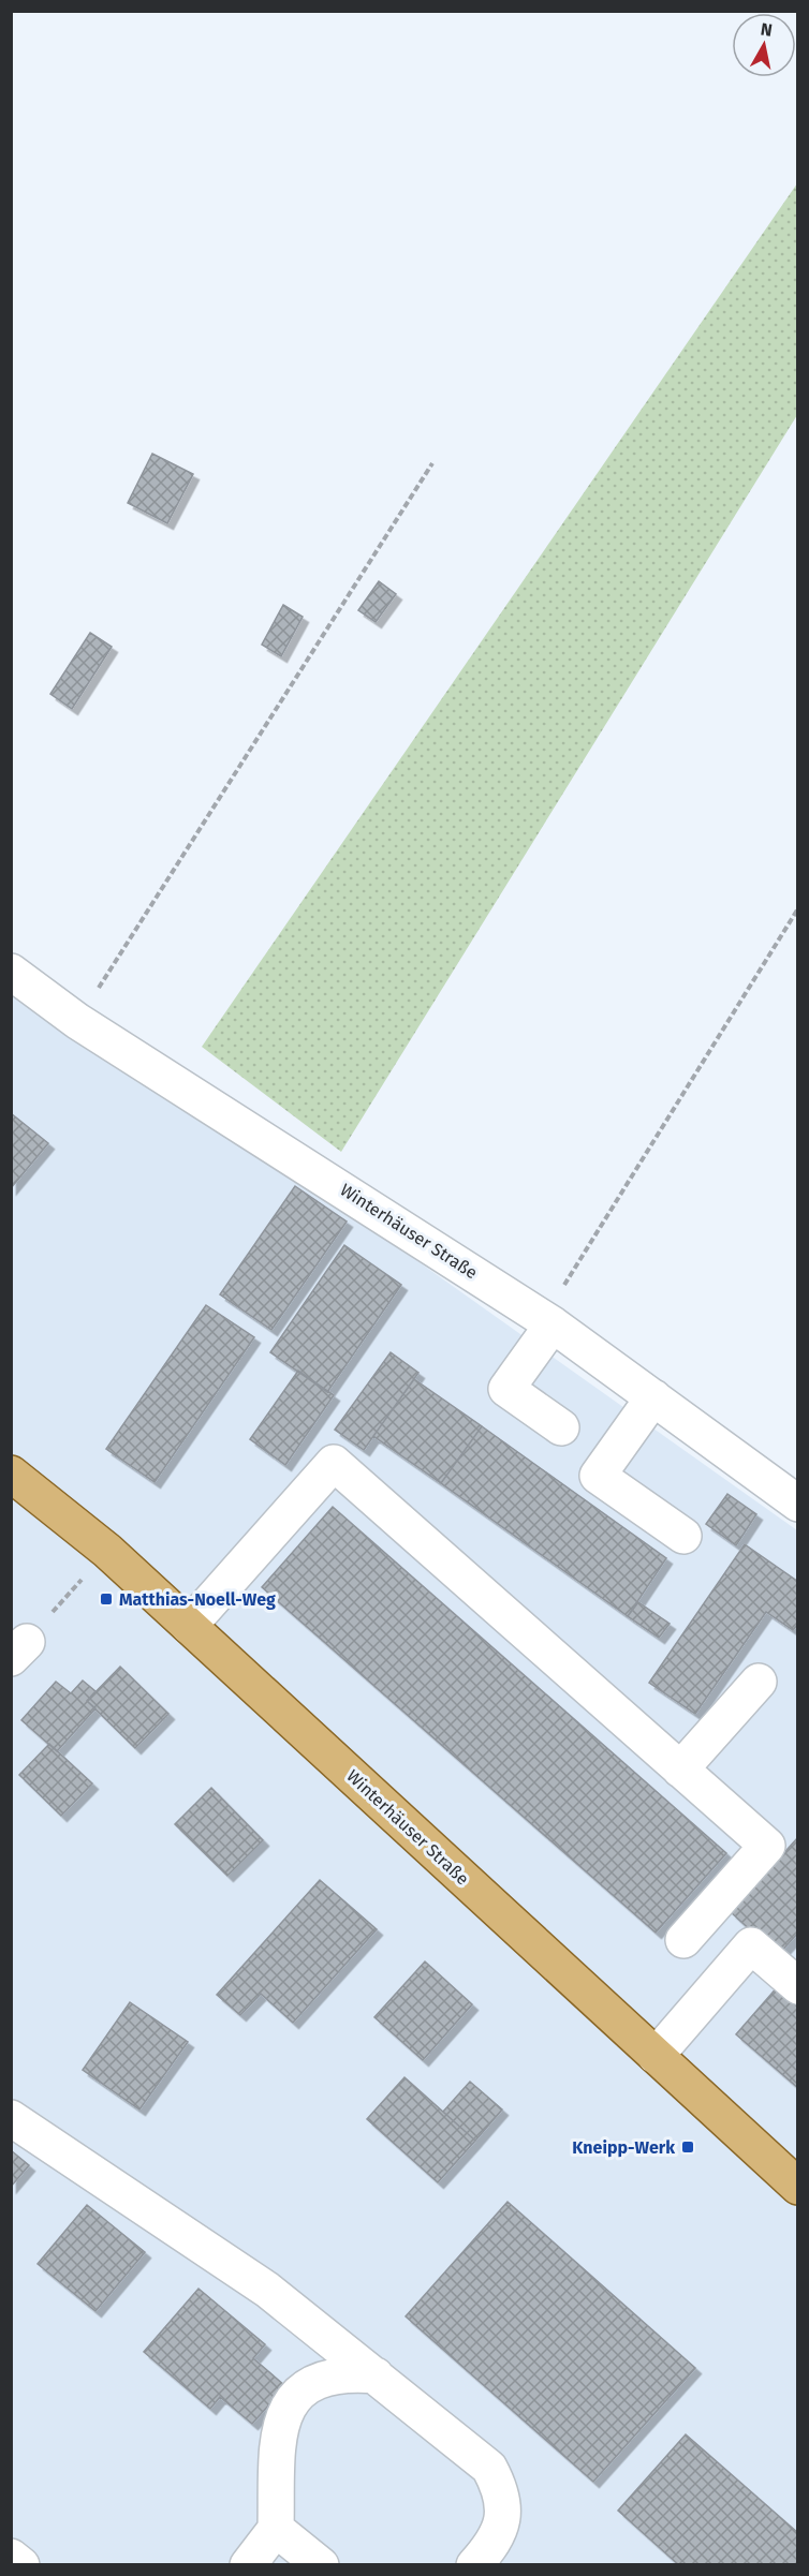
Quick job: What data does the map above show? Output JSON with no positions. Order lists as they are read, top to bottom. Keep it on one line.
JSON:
{"streets":{"main road":["Winterhäuser Straße"]},"places":{"transit":["Matthias-Noell-Weg","Kneipp-Werk"]},"north":"top"}
